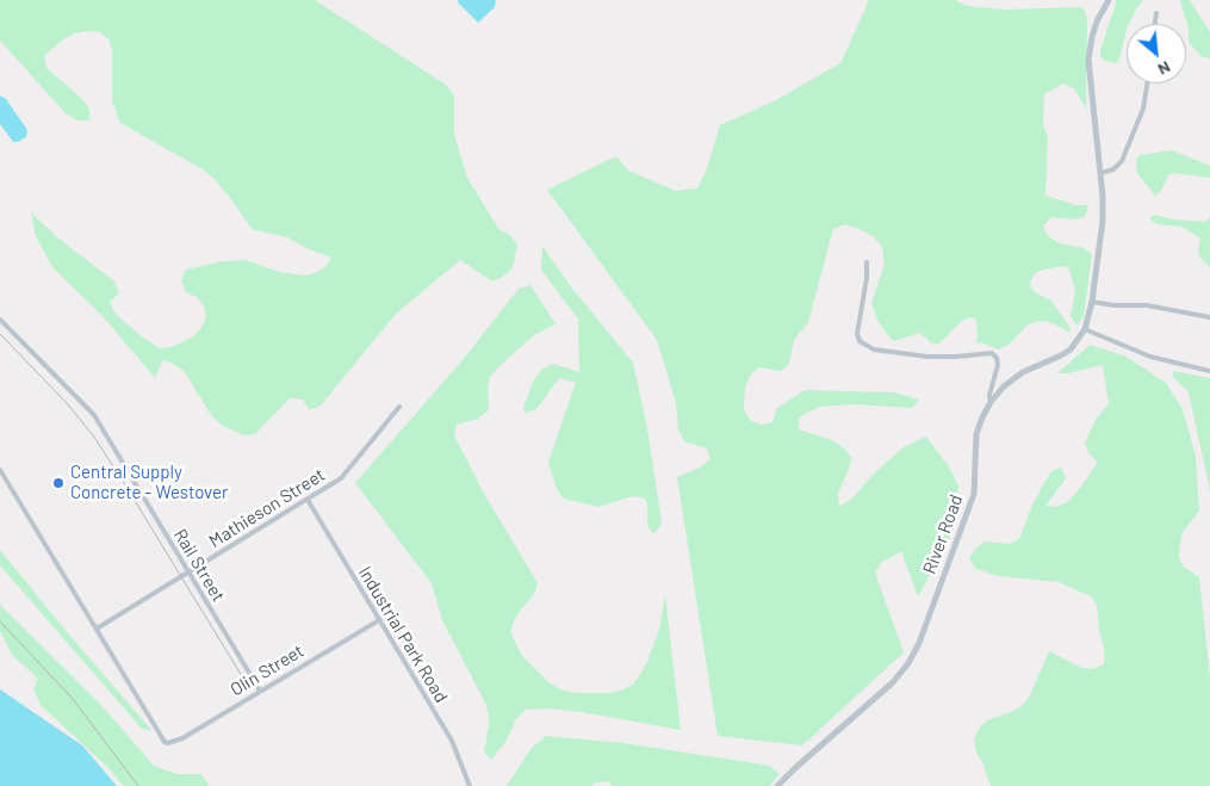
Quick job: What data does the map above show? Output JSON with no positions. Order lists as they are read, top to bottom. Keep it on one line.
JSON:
{"streets":{"street":["Mathieson Street","River Road","Rail Street","Industrial Park Road","Olin Street"]},"crossings":[["Mathieson Street","Rail Street"],["Mathieson Street","Industrial Park Road"],["Mathieson Street","Olin Street"],["Rail Street","Olin Street"],["Industrial Park Road","Olin Street"]],"places":["Central Supply Concrete - Westover"],"north":"bottom right"}
